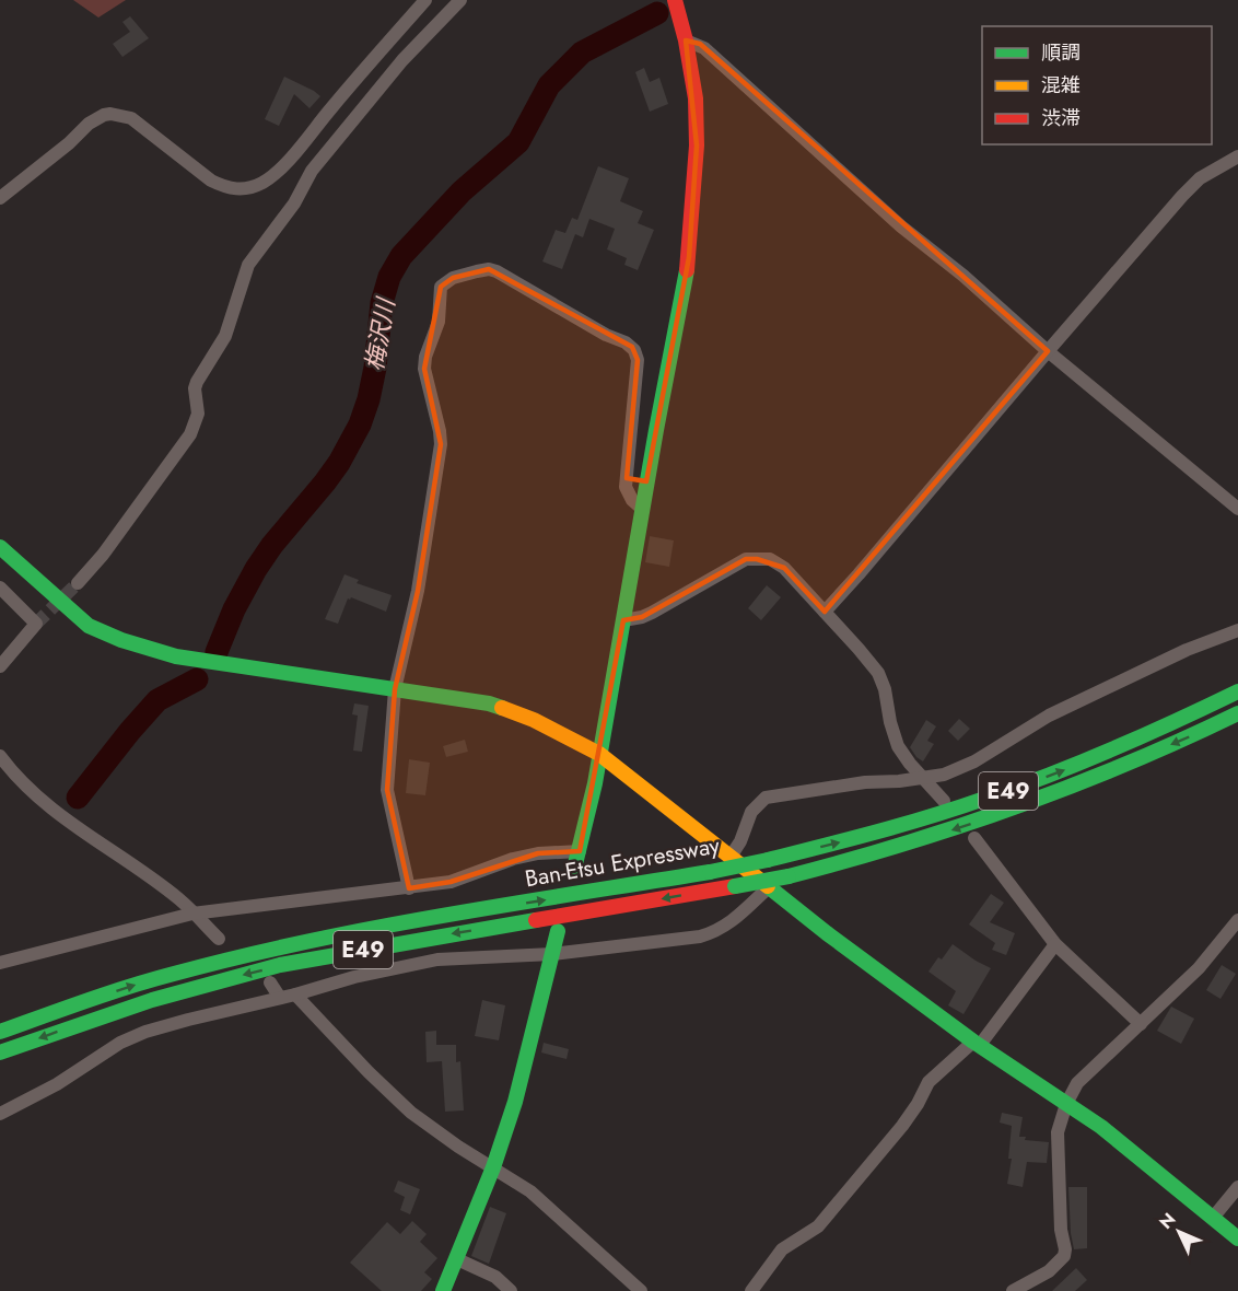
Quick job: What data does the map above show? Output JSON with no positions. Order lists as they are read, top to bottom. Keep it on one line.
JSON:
{"streets":{"main road":["E49","Ban-Etsu Expressway"]},"water":["梅沢川"],"legend":["順調","混雑","渋滞"],"north":"top left"}
